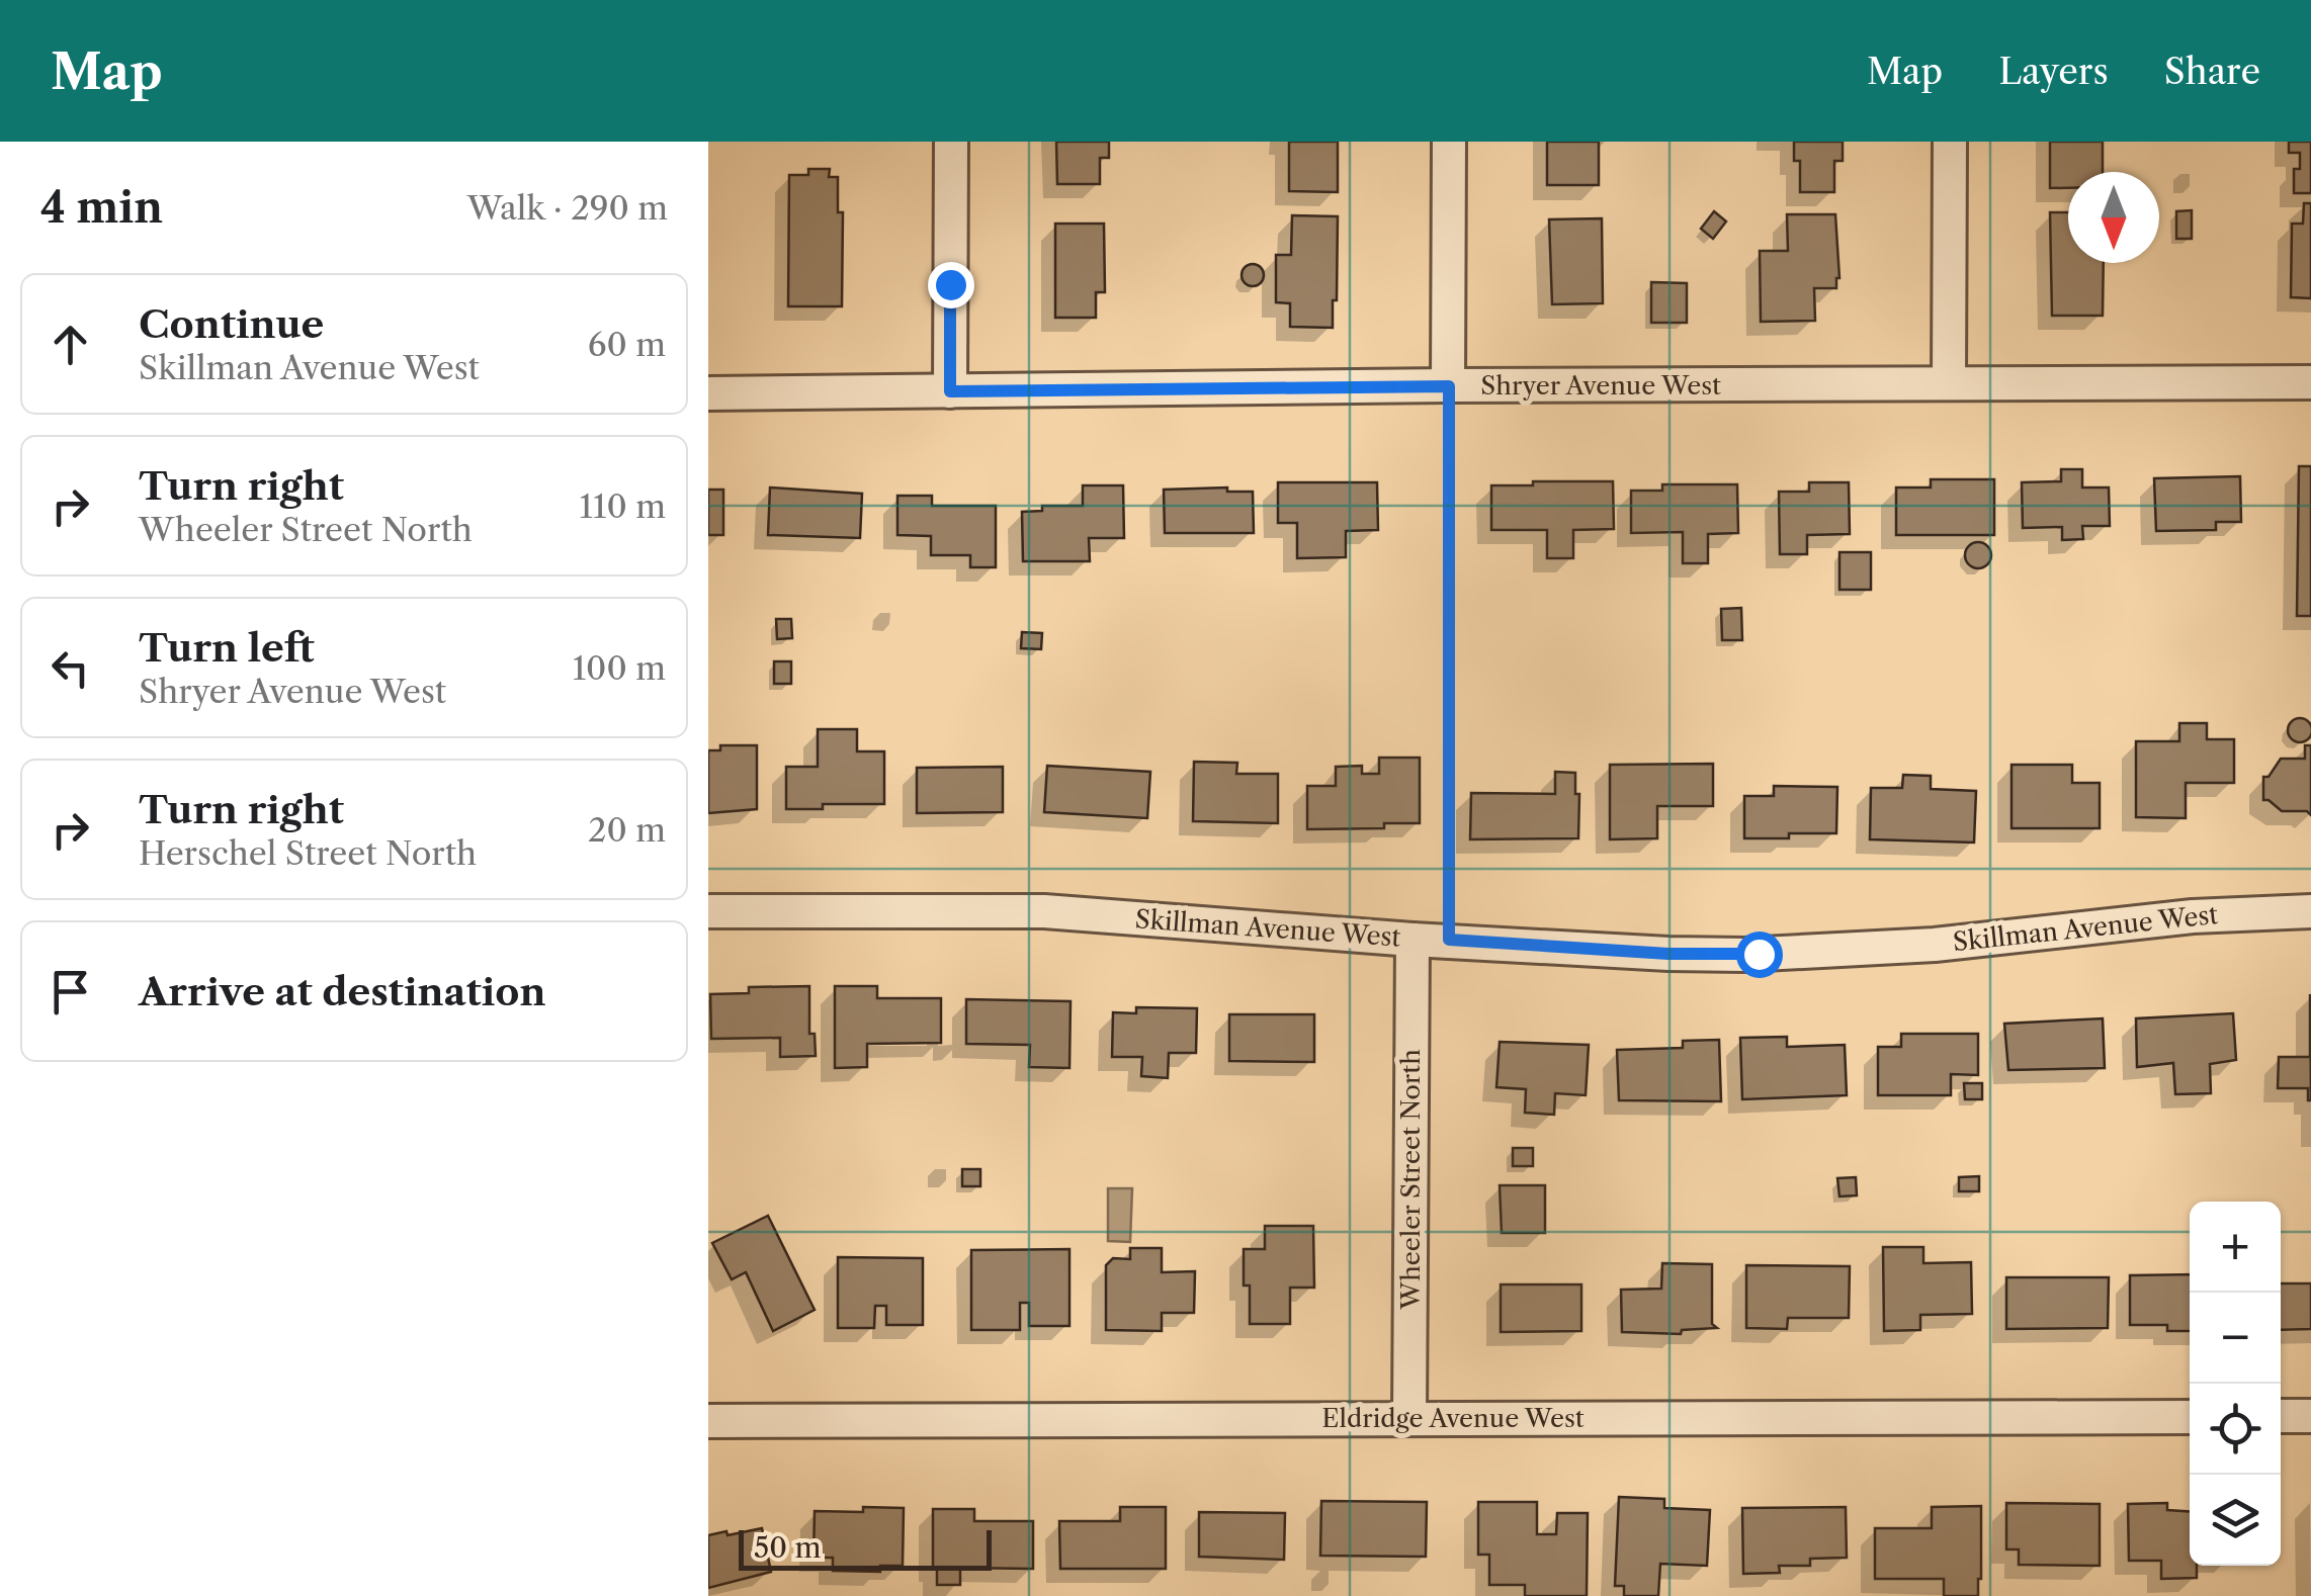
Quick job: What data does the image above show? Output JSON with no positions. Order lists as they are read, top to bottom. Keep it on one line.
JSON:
{"streets":{"street":["Shryer Avenue West","Skillman Avenue West","Wheeler Street North","Eldridge Avenue West"]},"crossings":[["Skillman Avenue West","Wheeler Street North"],["Wheeler Street North","Eldridge Avenue West"]],"scale_bar":"50 m","north":"bottom","page":{"header":"Map","nav":["Map","Layers","Share"],"heading":["4 min","Walk · 290 m"],"list":[["Continue","Skillman Avenue West","60 m"],["Turn right","Wheeler Street North","110 m"],["Turn left","Shryer Avenue West","100 m"],["Turn right","Herschel Street North","20 m"],"Arrive at destination"],"map_buttons":["+","−"],"scale":"50 m"}}
